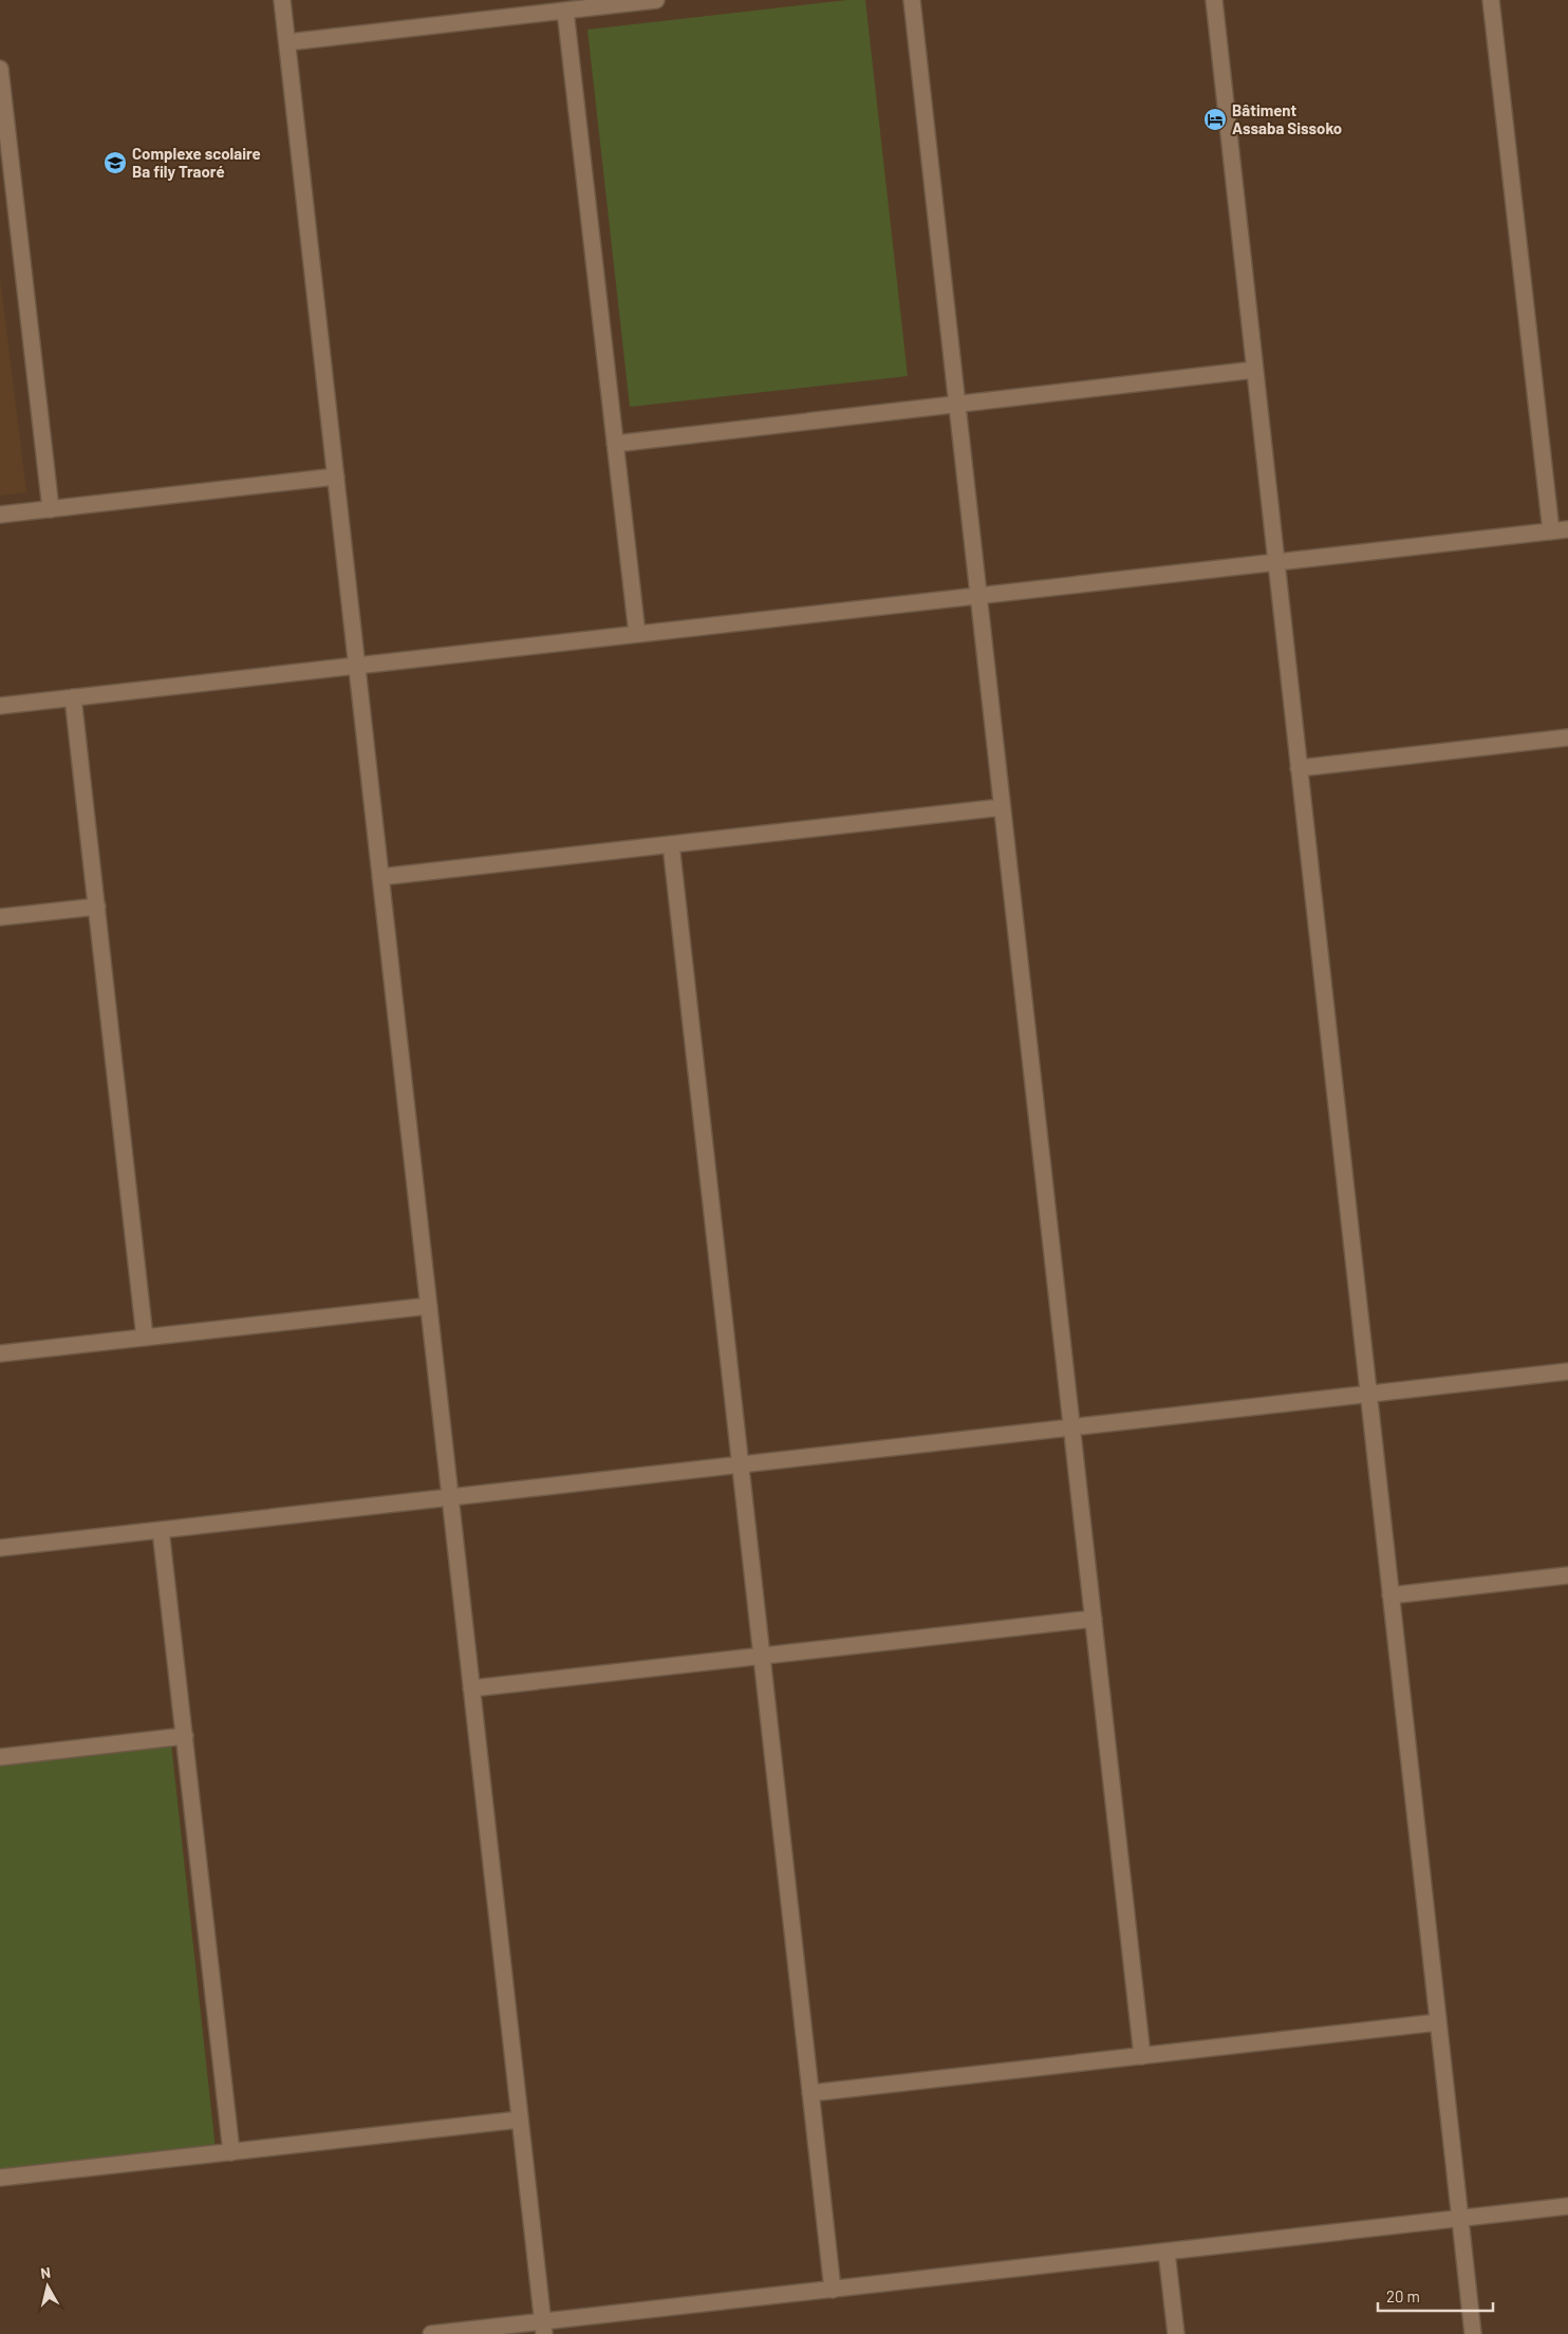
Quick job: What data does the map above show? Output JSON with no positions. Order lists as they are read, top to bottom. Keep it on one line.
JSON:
{"places":{"hotel":["Bâtiment Assaba Sissoko"],"school or university":["Complexe scolaire Ba fily Traoré"]},"scale_bar":"20 m","north":"top"}
